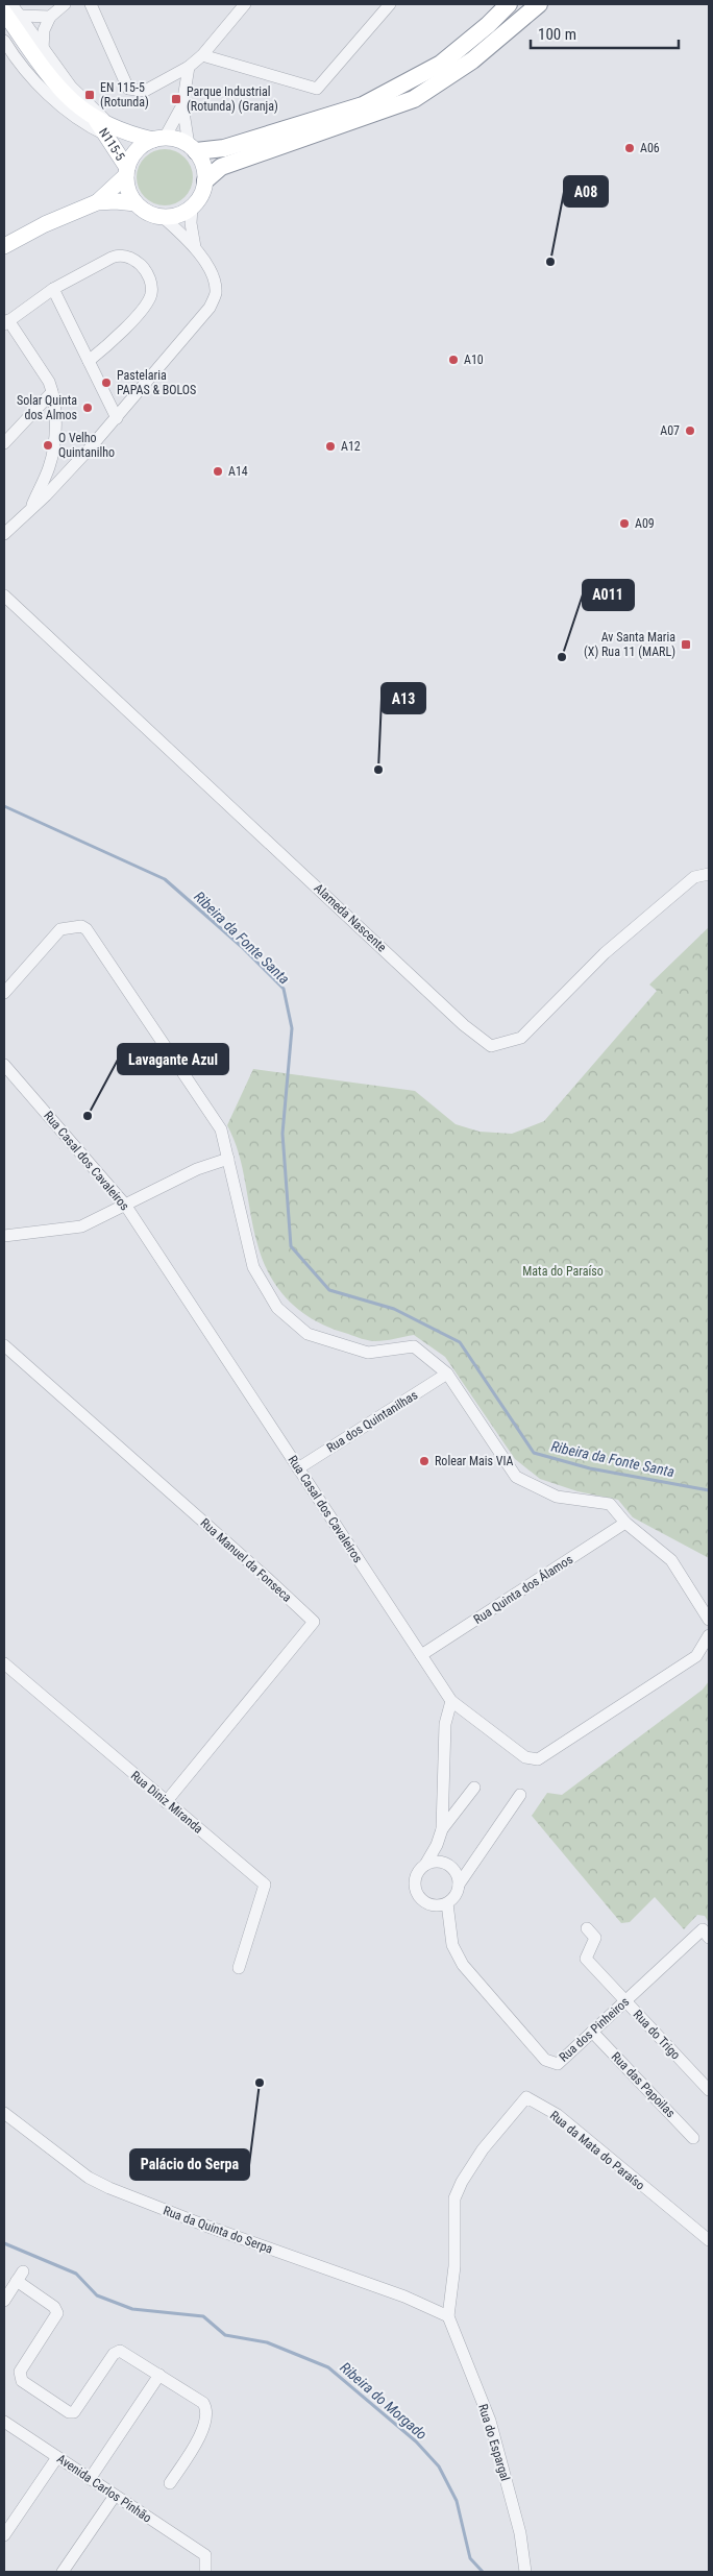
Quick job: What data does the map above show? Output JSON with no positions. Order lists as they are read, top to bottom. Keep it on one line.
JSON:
{"streets":{"main road":["N115-5"],"street":["Alameda Nascente","Rua Casal dos Cavaleiros","Rua dos Quintanilhas","Rua Manuel da Fonseca","Rua Quinta dos Álamos","Rua Diniz Miranda","Rua dos Pinheiros","Rua do Trigo","Rua das Papoilas","Rua da Mata do Paraíso","Rua da Quinta do Serpa","Rua do Espargal","Avenida Carlos Pinhão"]},"crossings":[["Rua Casal dos Cavaleiros","Rua dos Quintanilhas"],["Rua Casal dos Cavaleiros","Rua Quinta dos Álamos"],["Rua Manuel da Fonseca","Rua Diniz Miranda"],["Rua dos Pinheiros","Rua do Trigo"],["Rua dos Pinheiros","Rua das Papoilas"],["Rua da Mata do Paraíso","Rua da Quinta do Serpa"],["Rua da Mata do Paraíso","Rua do Espargal"],["Rua da Quinta do Serpa","Rua do Espargal"]],"water":["Ribeira da Fonte Santa","Ribeira do Morgado"],"parks":["Mata do Paraíso"],"places":{"transit":["EN 115-5 (Rotunda)","Parque Industrial (Rotunda) (Granja)","Av Santa Maria (X) Rua 11 (MARL)"],"other":["A06","A08","A10","Pastelaria PAPAS & BOLOS","Solar Quinta dos Almos","A07","O Velho Quintanilho","A12","A14","A09","A011","A13","Lavagante Azul","Rolear Mais VIA","Palácio do Serpa"]},"scale_bar":"100 m"}
